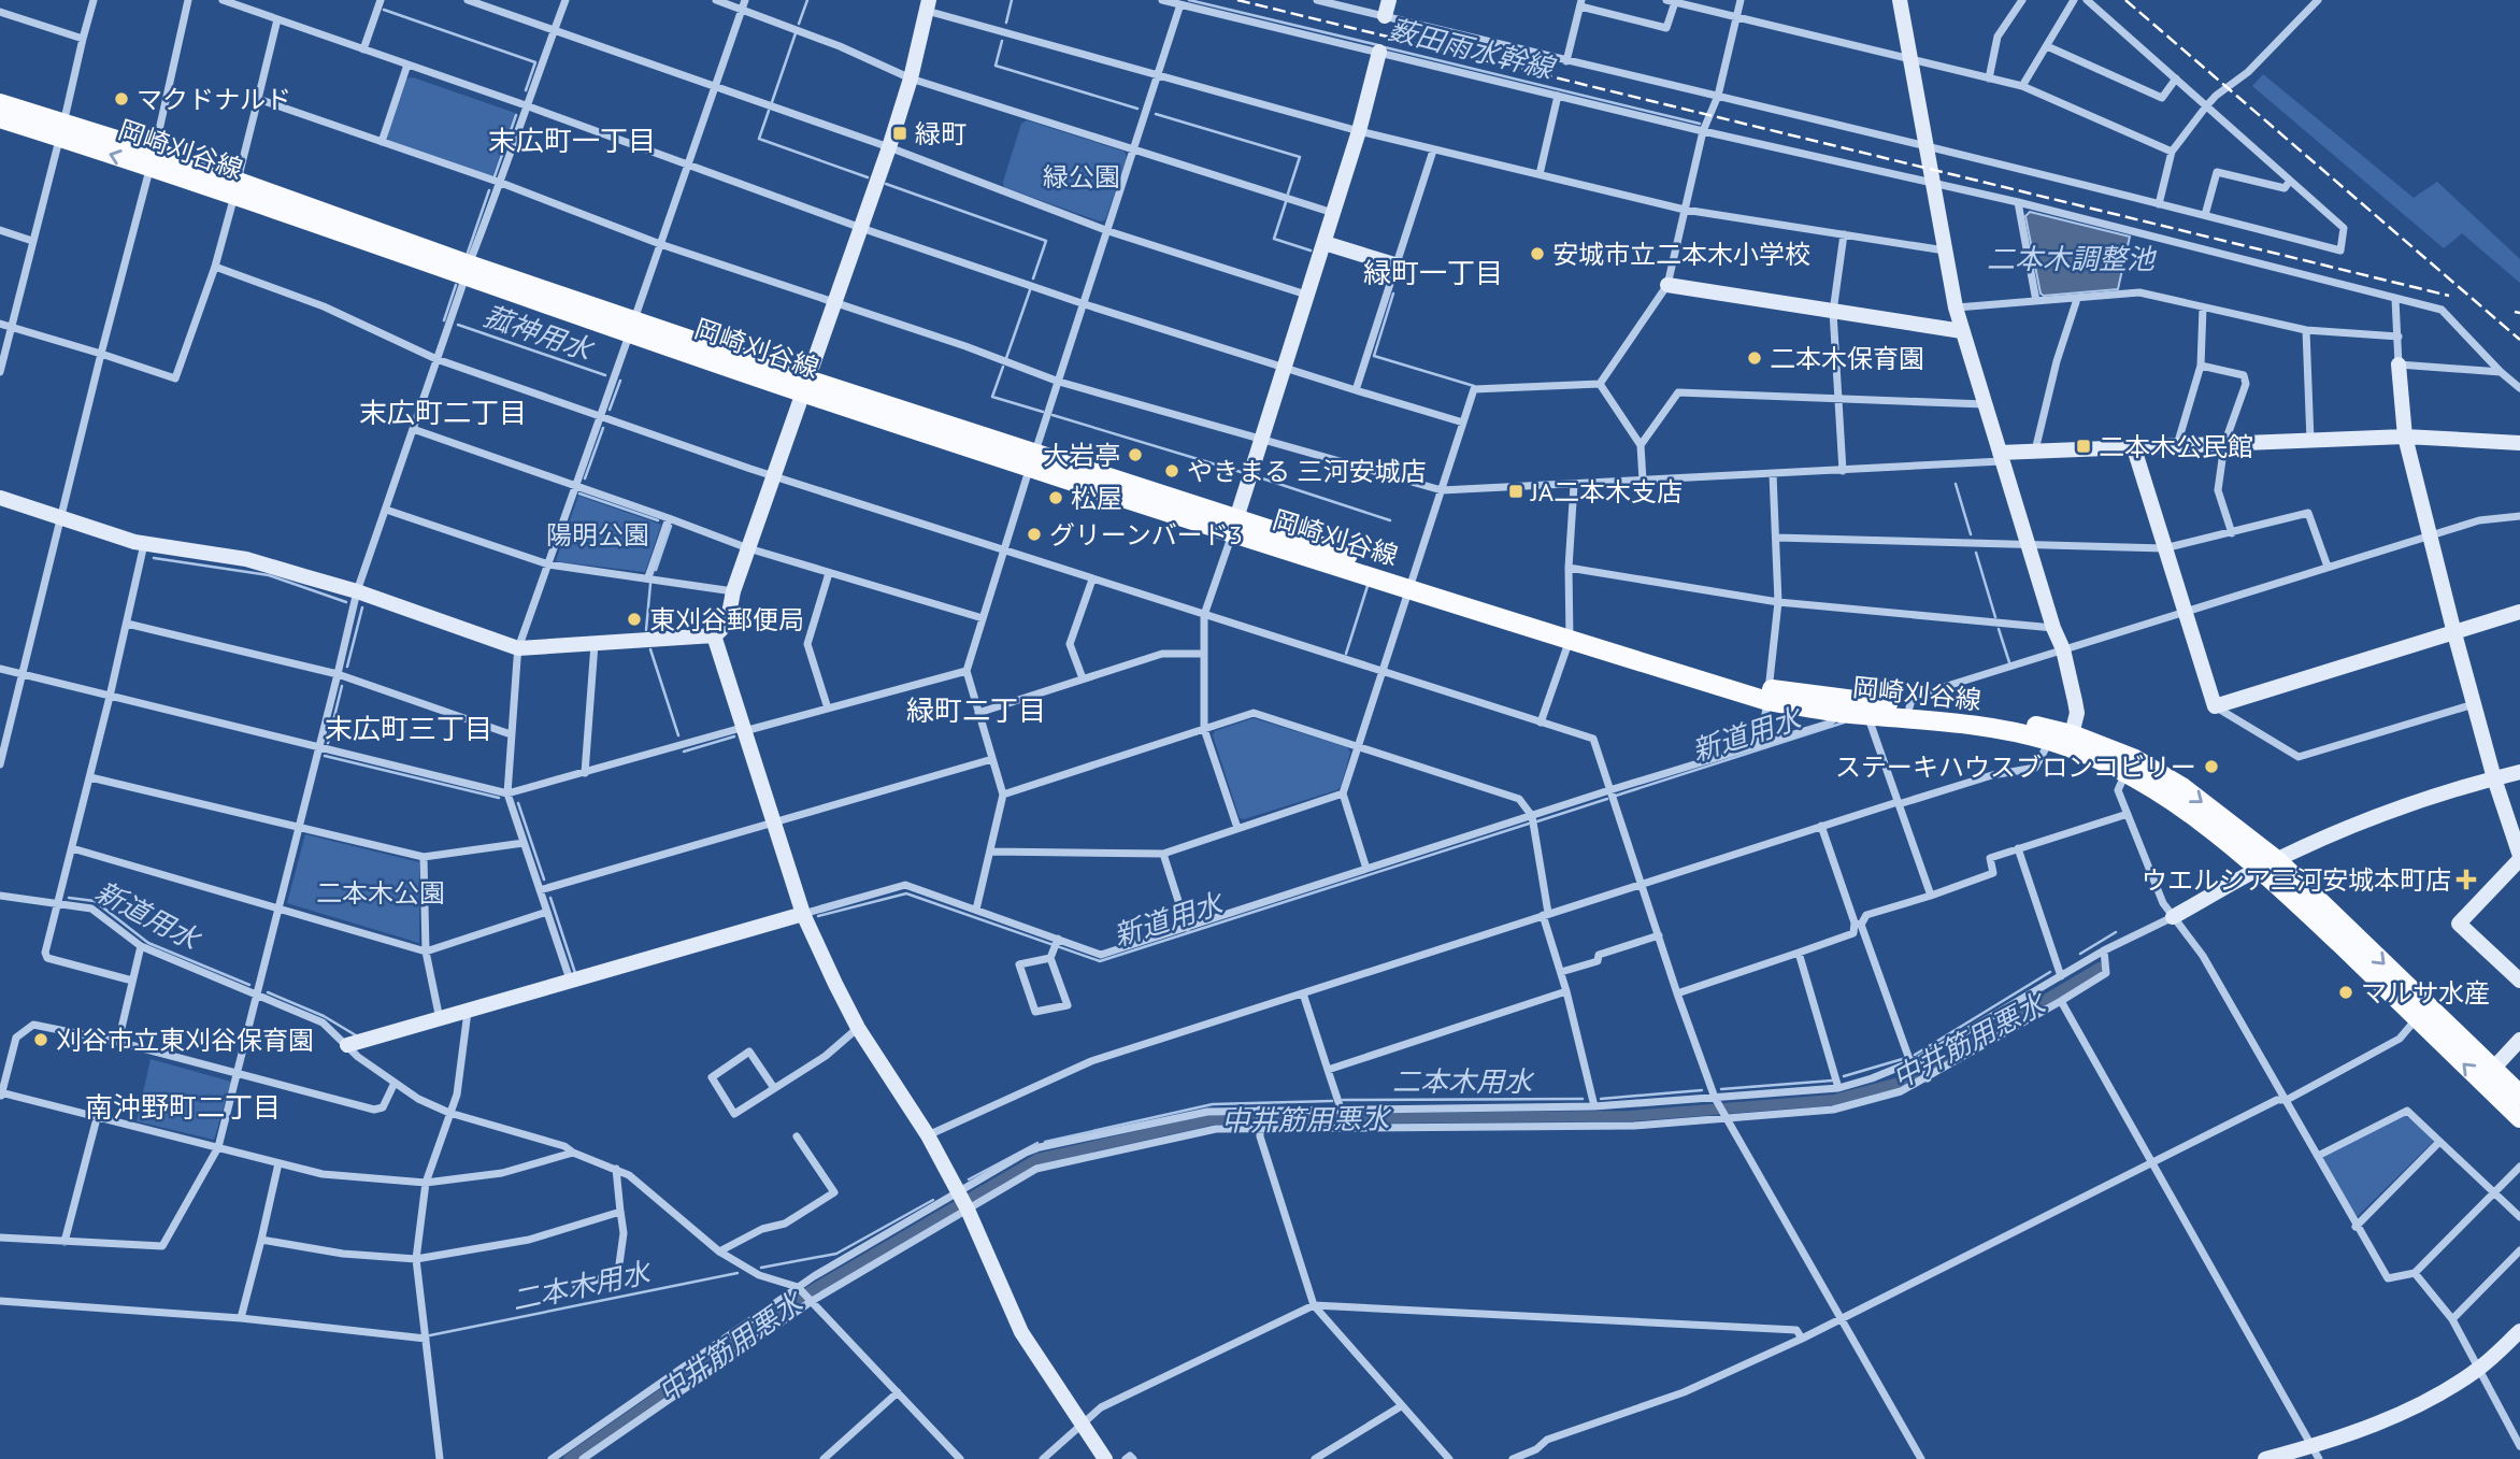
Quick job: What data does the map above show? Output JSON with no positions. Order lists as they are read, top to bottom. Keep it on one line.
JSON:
{"streets":{"main road":["岡崎刈谷線"]},"districts":["末広町一丁目","緑町一丁目","末広町二丁目","緑町二丁目","末広町三丁目","南沖野町二丁目"],"water":["薮田雨水幹線","二本木調整池","菰神用水","新道用水","中井筋用悪水","二本木用水"],"parks":["緑公園","陽明公園","二本木公園"],"places":{"other":["マクドナルド","安城市立二本木小学校","二本木保育園","大岩亭","やきまる 三河安城店","松屋","グリーンバード3","東刈谷郵便局","ステーキハウスブロンコビリー","マルサ水産","刈谷市立東刈谷保育園"],"transit":["緑町","二本木公民館","JA二本木支店"],"health":["ウエルシア三河安城本町店"]}}
